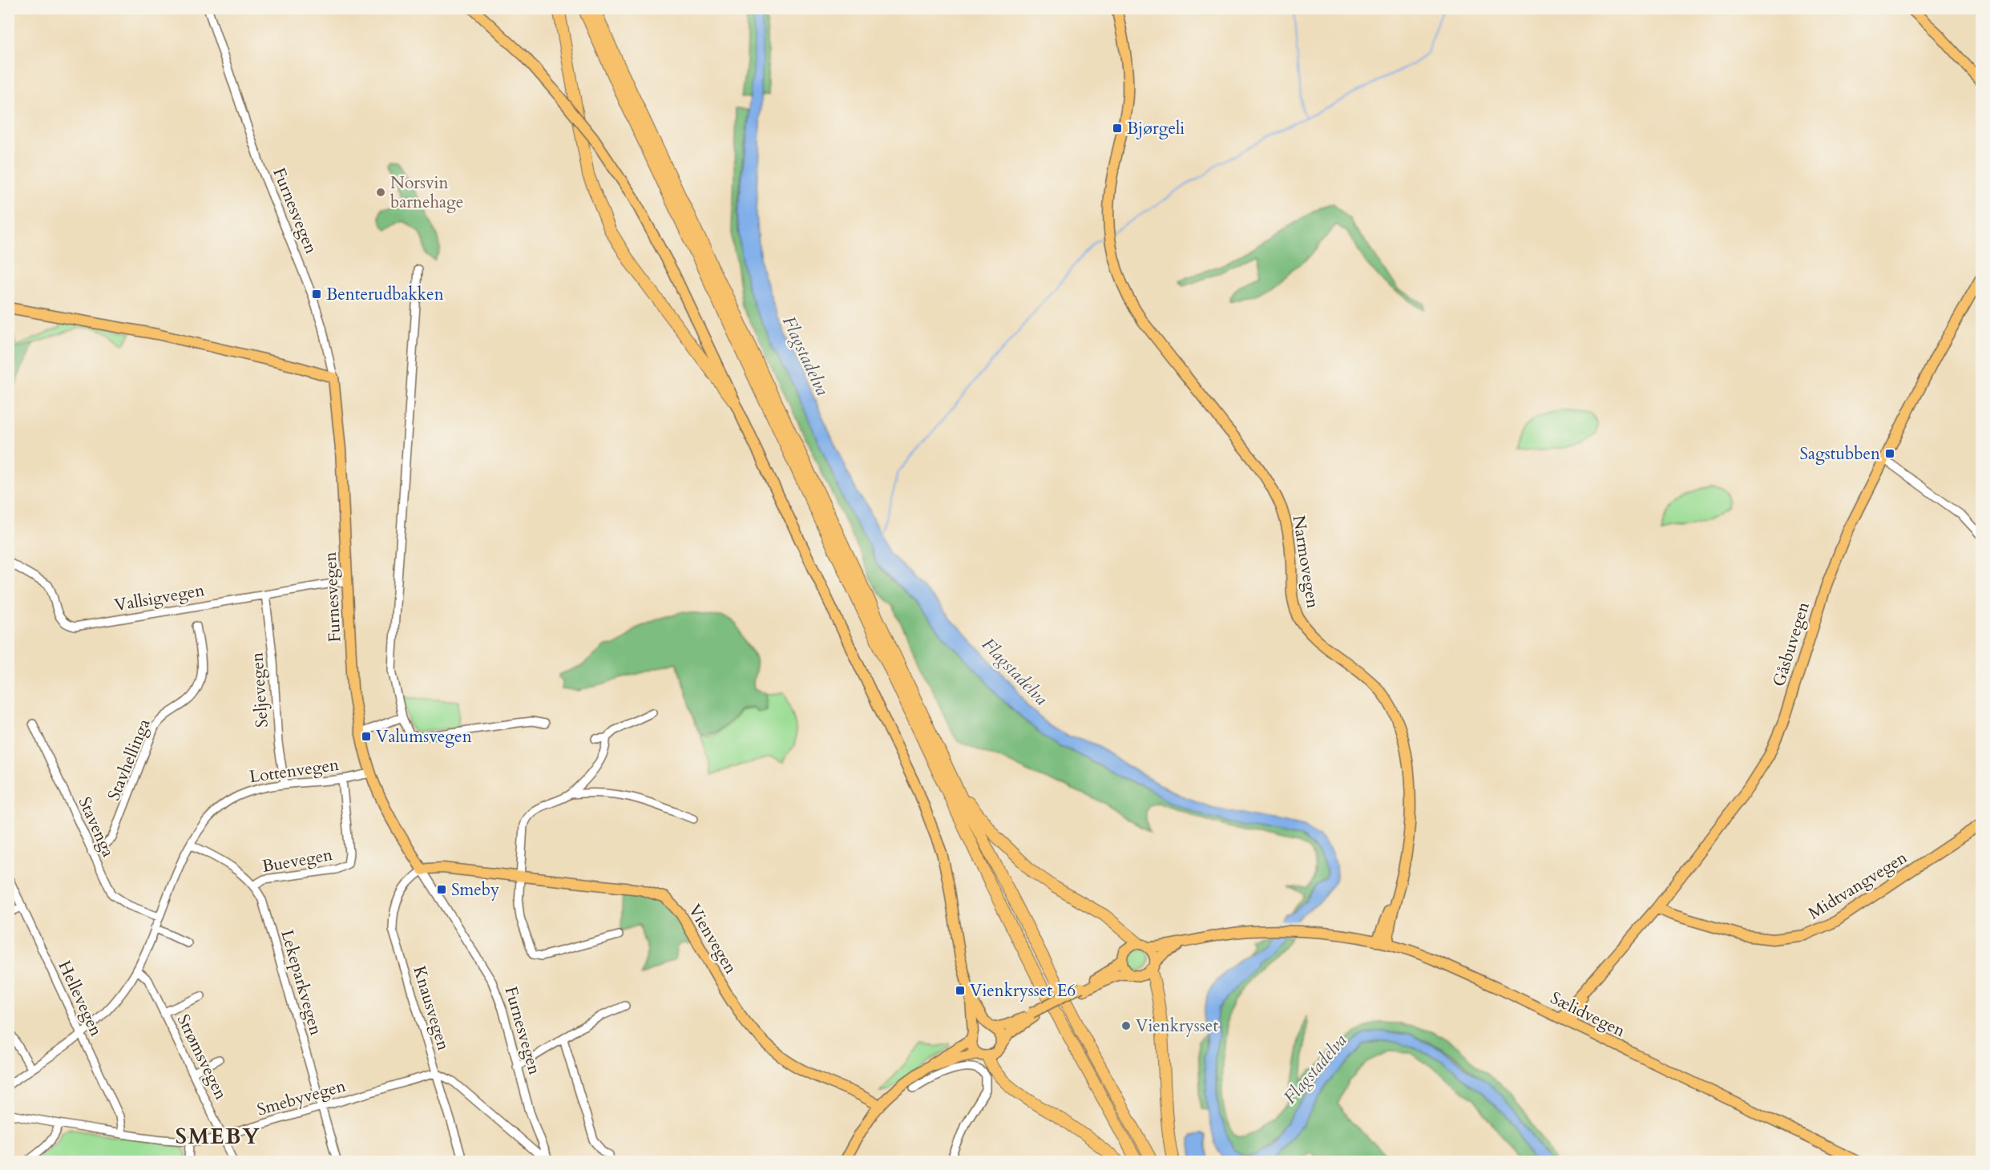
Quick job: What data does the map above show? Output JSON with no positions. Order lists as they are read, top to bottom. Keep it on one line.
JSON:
{"streets":{"main road":["Furnesvegen","Narmovegen","Gåsbuvegen","Midtvangvegen","Vienvegen","Sælidvegen"],"street":["Vallsigvegen","Seljevegen","Stavhellinga","Lottenvegen","Stavenga","Buevegen","Lekeparkvegen","Hellevegen","Knausvegen","Strømsvegen","Smebyvegen"]},"crossings":[["Furnesvegen","Vallsigvegen"],["Furnesvegen","Lottenvegen"],["Furnesvegen","Vienvegen"],["Furnesvegen","Knausvegen"],["Narmovegen","Sælidvegen"],["Vallsigvegen","Seljevegen"],["Gåsbuvegen","Midtvangvegen"],["Gåsbuvegen","Sælidvegen"],["Seljevegen","Lottenvegen"],["Stavhellinga","Stavenga"],["Lottenvegen","Stavenga"],["Lottenvegen","Buevegen"],["Lottenvegen","Lekeparkvegen"],["Lottenvegen","Hellevegen"],["Lottenvegen","Strømsvegen"],["Buevegen","Lekeparkvegen"],["Vienvegen","Knausvegen"],["Lekeparkvegen","Smebyvegen"],["Hellevegen","Smebyvegen"],["Knausvegen","Smebyvegen"],["Strømsvegen","Smebyvegen"]],"districts":["SMEBY"],"water":["Flagstadelva"],"places":{"transit":["Bjørgeli","Benterudbakken","Sagstubben","Valumsvegen","Smeby","Vienkrysset E6"],"other":["Norsvin barnehage","Vienkrysset"]}}
